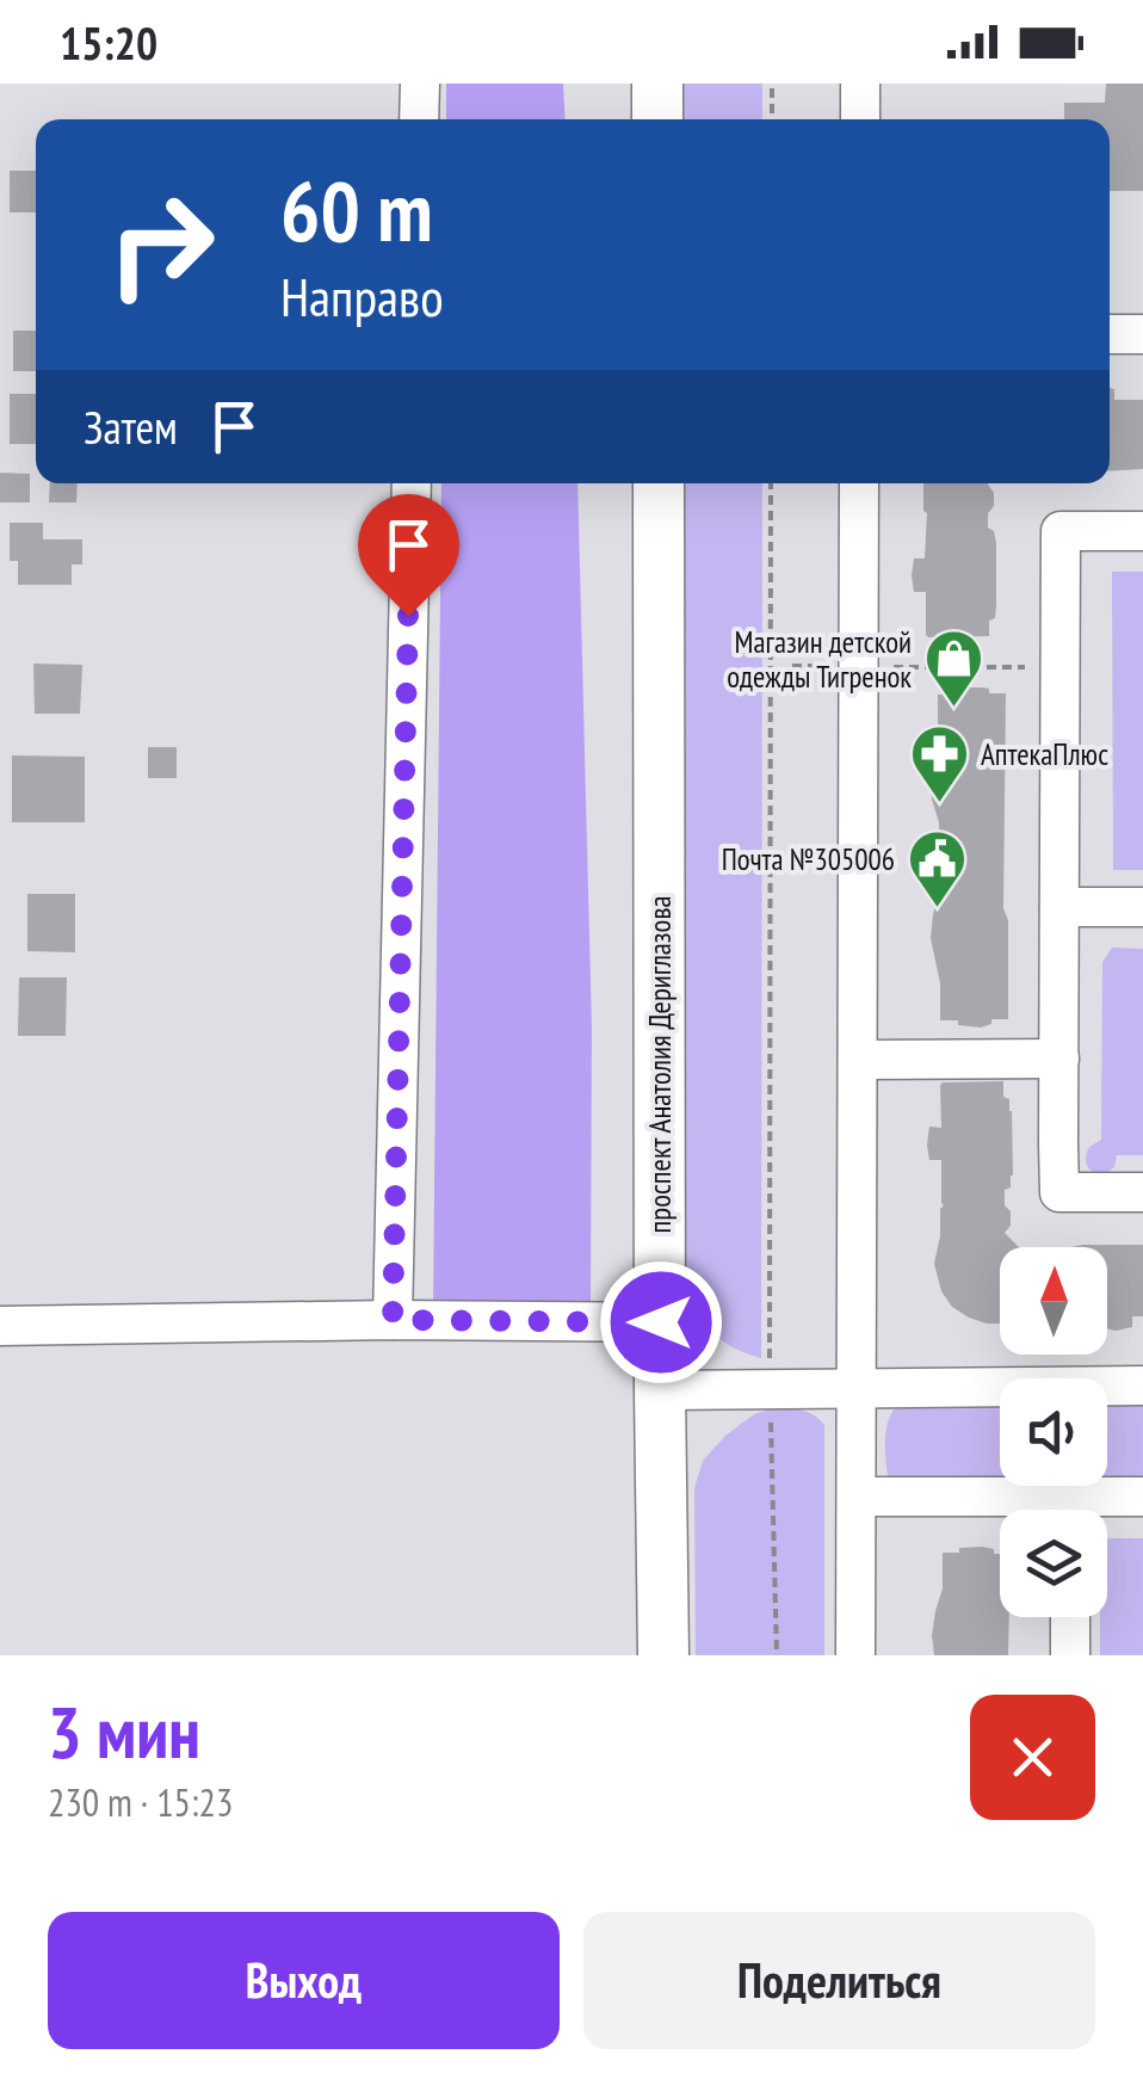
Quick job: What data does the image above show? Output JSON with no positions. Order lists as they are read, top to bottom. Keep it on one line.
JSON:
{"streets":{"main road":["проспект Анатолия Дериглазова"]},"places":{"shop":["Магазин детской одежды Тигренок"],"pharmacy":["АптекаПлюс"],"public building":["Почта №305006"]},"north":"top","page":{"status":"15:20","turn":["60 m","Направо"],"then":"Затем","heading":["3 мин","230 m · 15:23"],"buttons":["Выход","Поделиться"]}}
